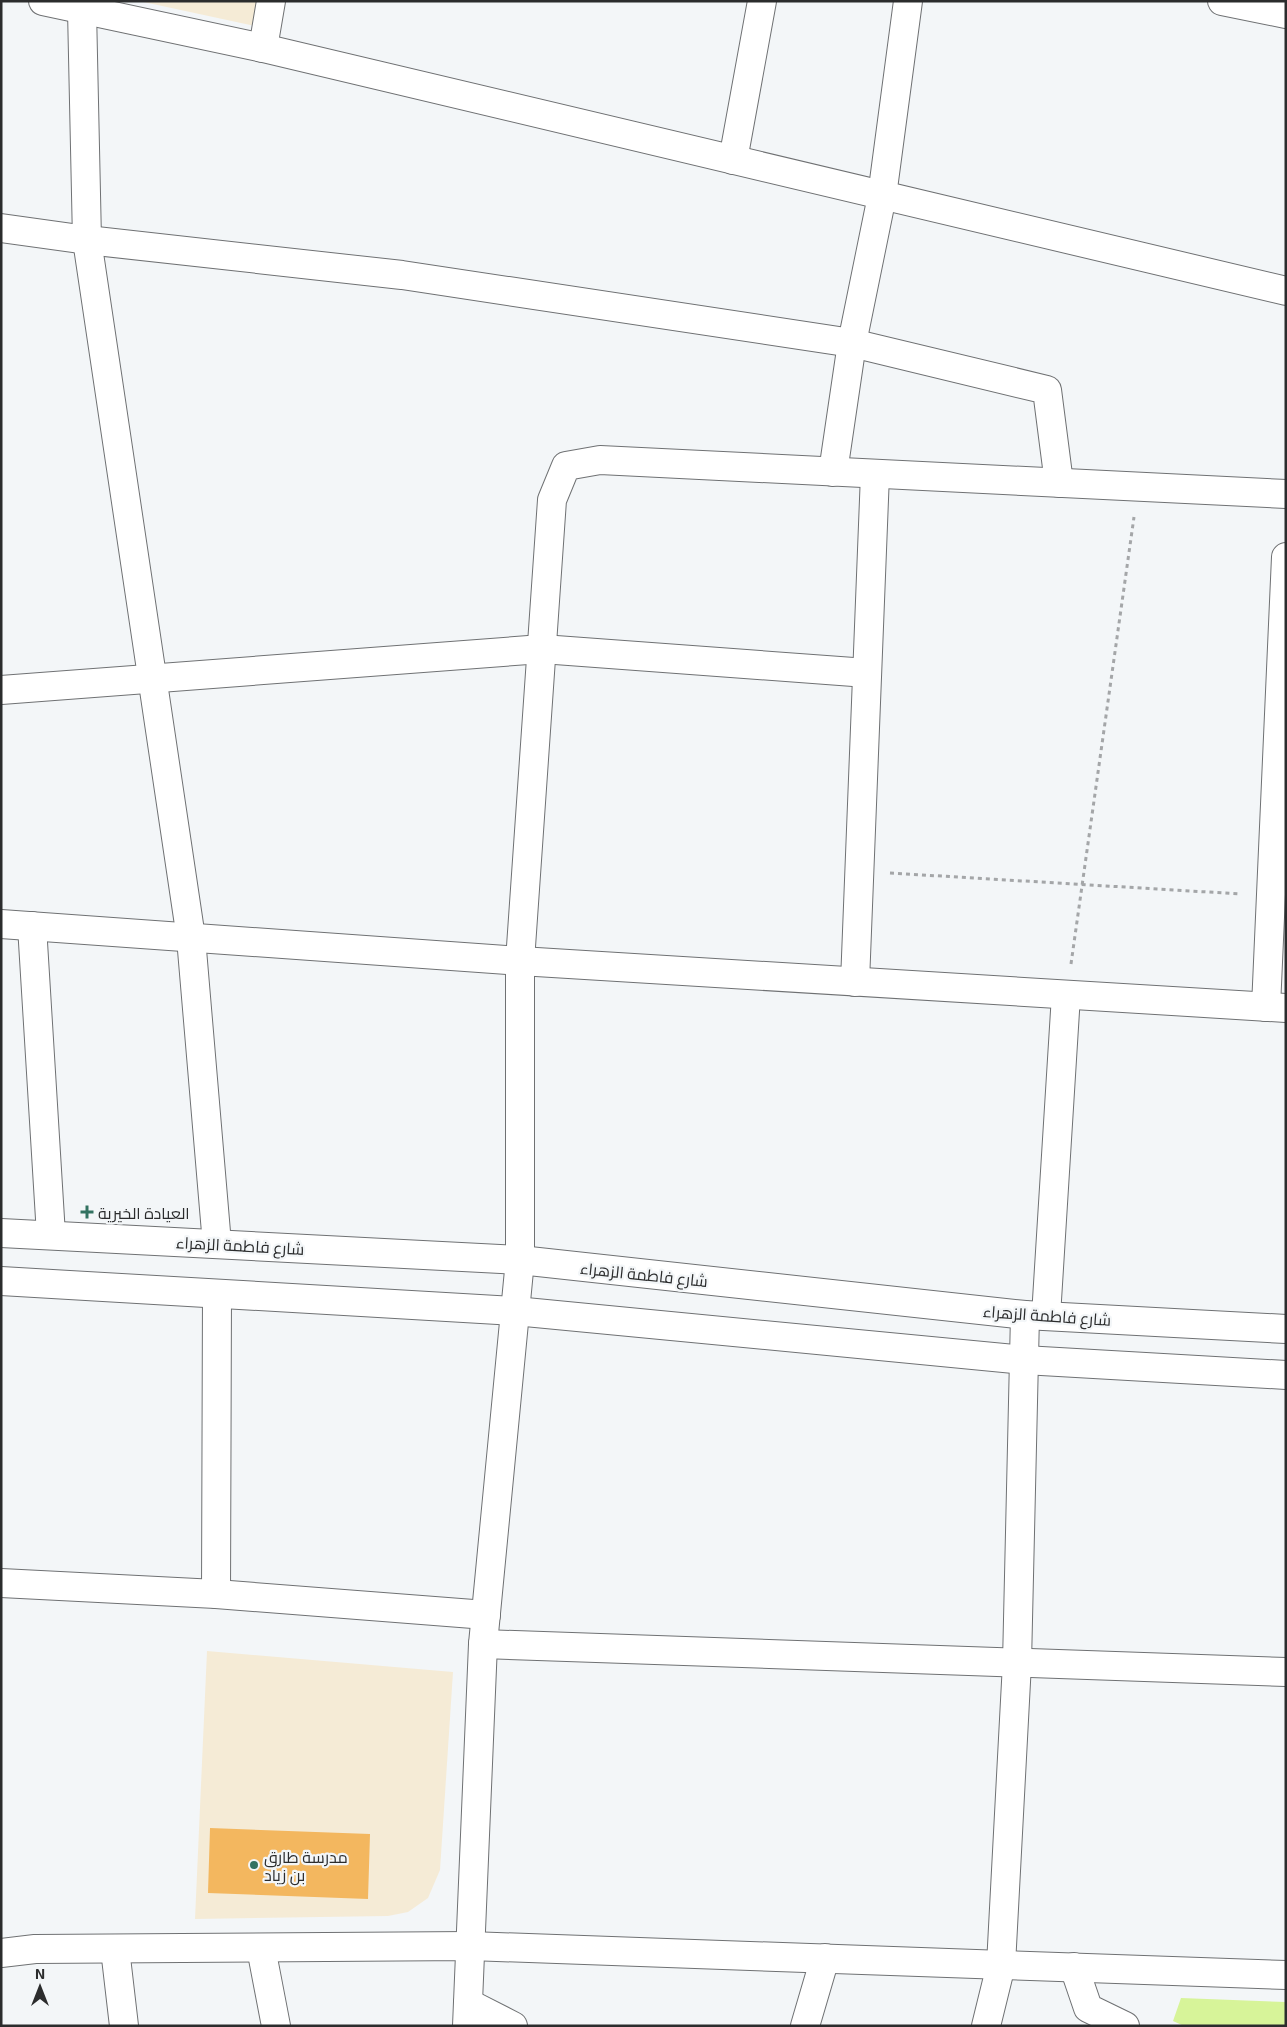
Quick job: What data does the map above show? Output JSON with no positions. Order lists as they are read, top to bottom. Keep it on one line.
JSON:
{"streets":{"street":["شارع فاطمة الزهراء"]},"places":{"health":["العيادة الخيرية"],"other":["مدرسة طارق بن زياد"]},"north":"top"}
